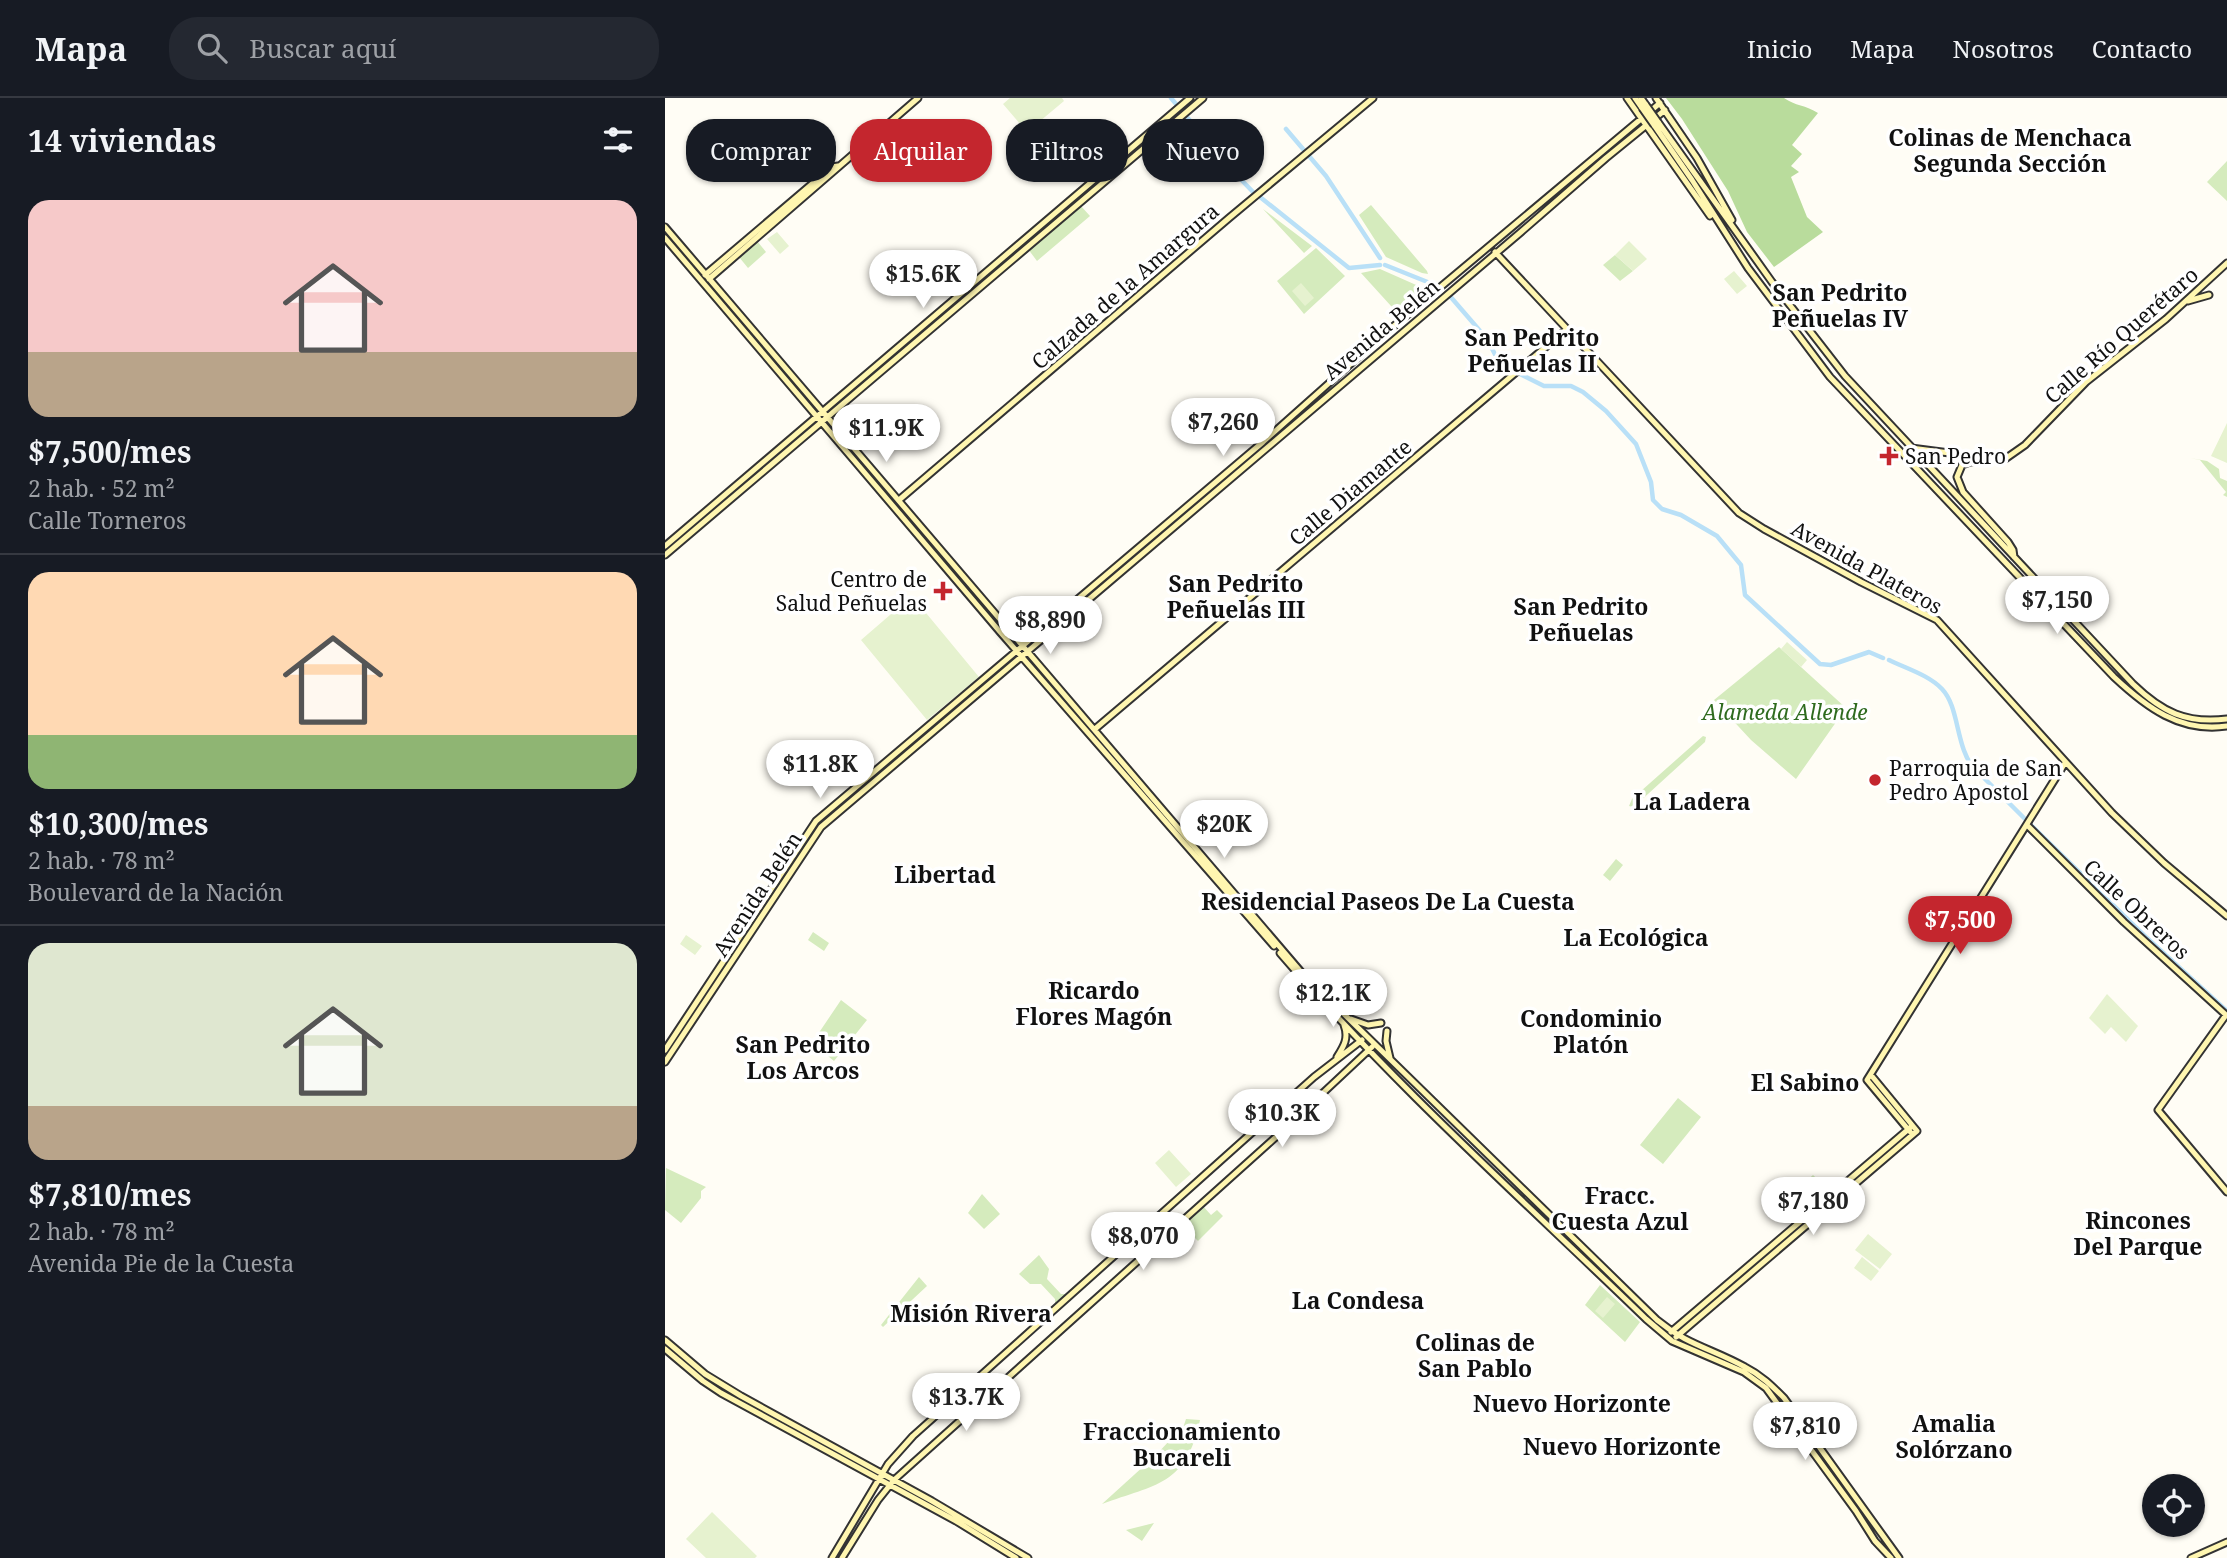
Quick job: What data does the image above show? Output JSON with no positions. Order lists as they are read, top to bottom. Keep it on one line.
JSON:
{"streets":{"main road":["Calzada de la Amargura","Avenida Belén","Calle Río Querétaro","Calle Diamante","Avenida Plateros","Calle Obreros"]},"crossings":[["Avenida Belén","Avenida Plateros"],["Calle Diamante","Avenida Plateros"]],"districts":["Colinas de Menchaca Segunda Sección","San Pedrito Peñuelas IV","San Pedrito Peñuelas II","San Pedrito Peñuelas III","San Pedrito Peñuelas","La Ladera","Libertad","Residencial Paseos De La Cuesta","La Ecológica","Ricardo Flores Magón","Condominio Platón","San Pedrito Los Arcos","El Sabino","Fracc. Cuesta Azul","Rincones Del Parque","La Condesa","Misión Rivera","Colinas de San Pablo","Nuevo Horizonte","Amalia Solórzano","Fraccionamiento Bucareli","Nuevo Horizonte"],"parks":["Alameda Allende"],"places":{"health":["San Pedro","Centro de Salud Peñuelas"],"other":["Parroquia de San Pedro Apostol"]},"page":{"header":"Mapa","search":"Buscar aquí","nav":["Inicio","Mapa","Nosotros","Contacto"],"heading":"14 viviendas","chip":["Comprar","Alquilar","Filtros","Nuevo"],"list":[{"name":"$7,500/mes","note":"2 hab. · 52 m² · Calle Torneros"},{"name":"$10,300/mes","note":"2 hab. · 78 m² · Boulevard de la Nación"},{"name":"$7,810/mes","note":"2 hab. · 78 m² · Avenida Pie de la Cuesta"}],"price":["$15.6K","$7,260","$11.9K","$7,150","$8,890","$11.8K","$20K","$7,500","$12.1K","$10.3K","$7,180","$8,070","$13.7K","$7,810"]}}
